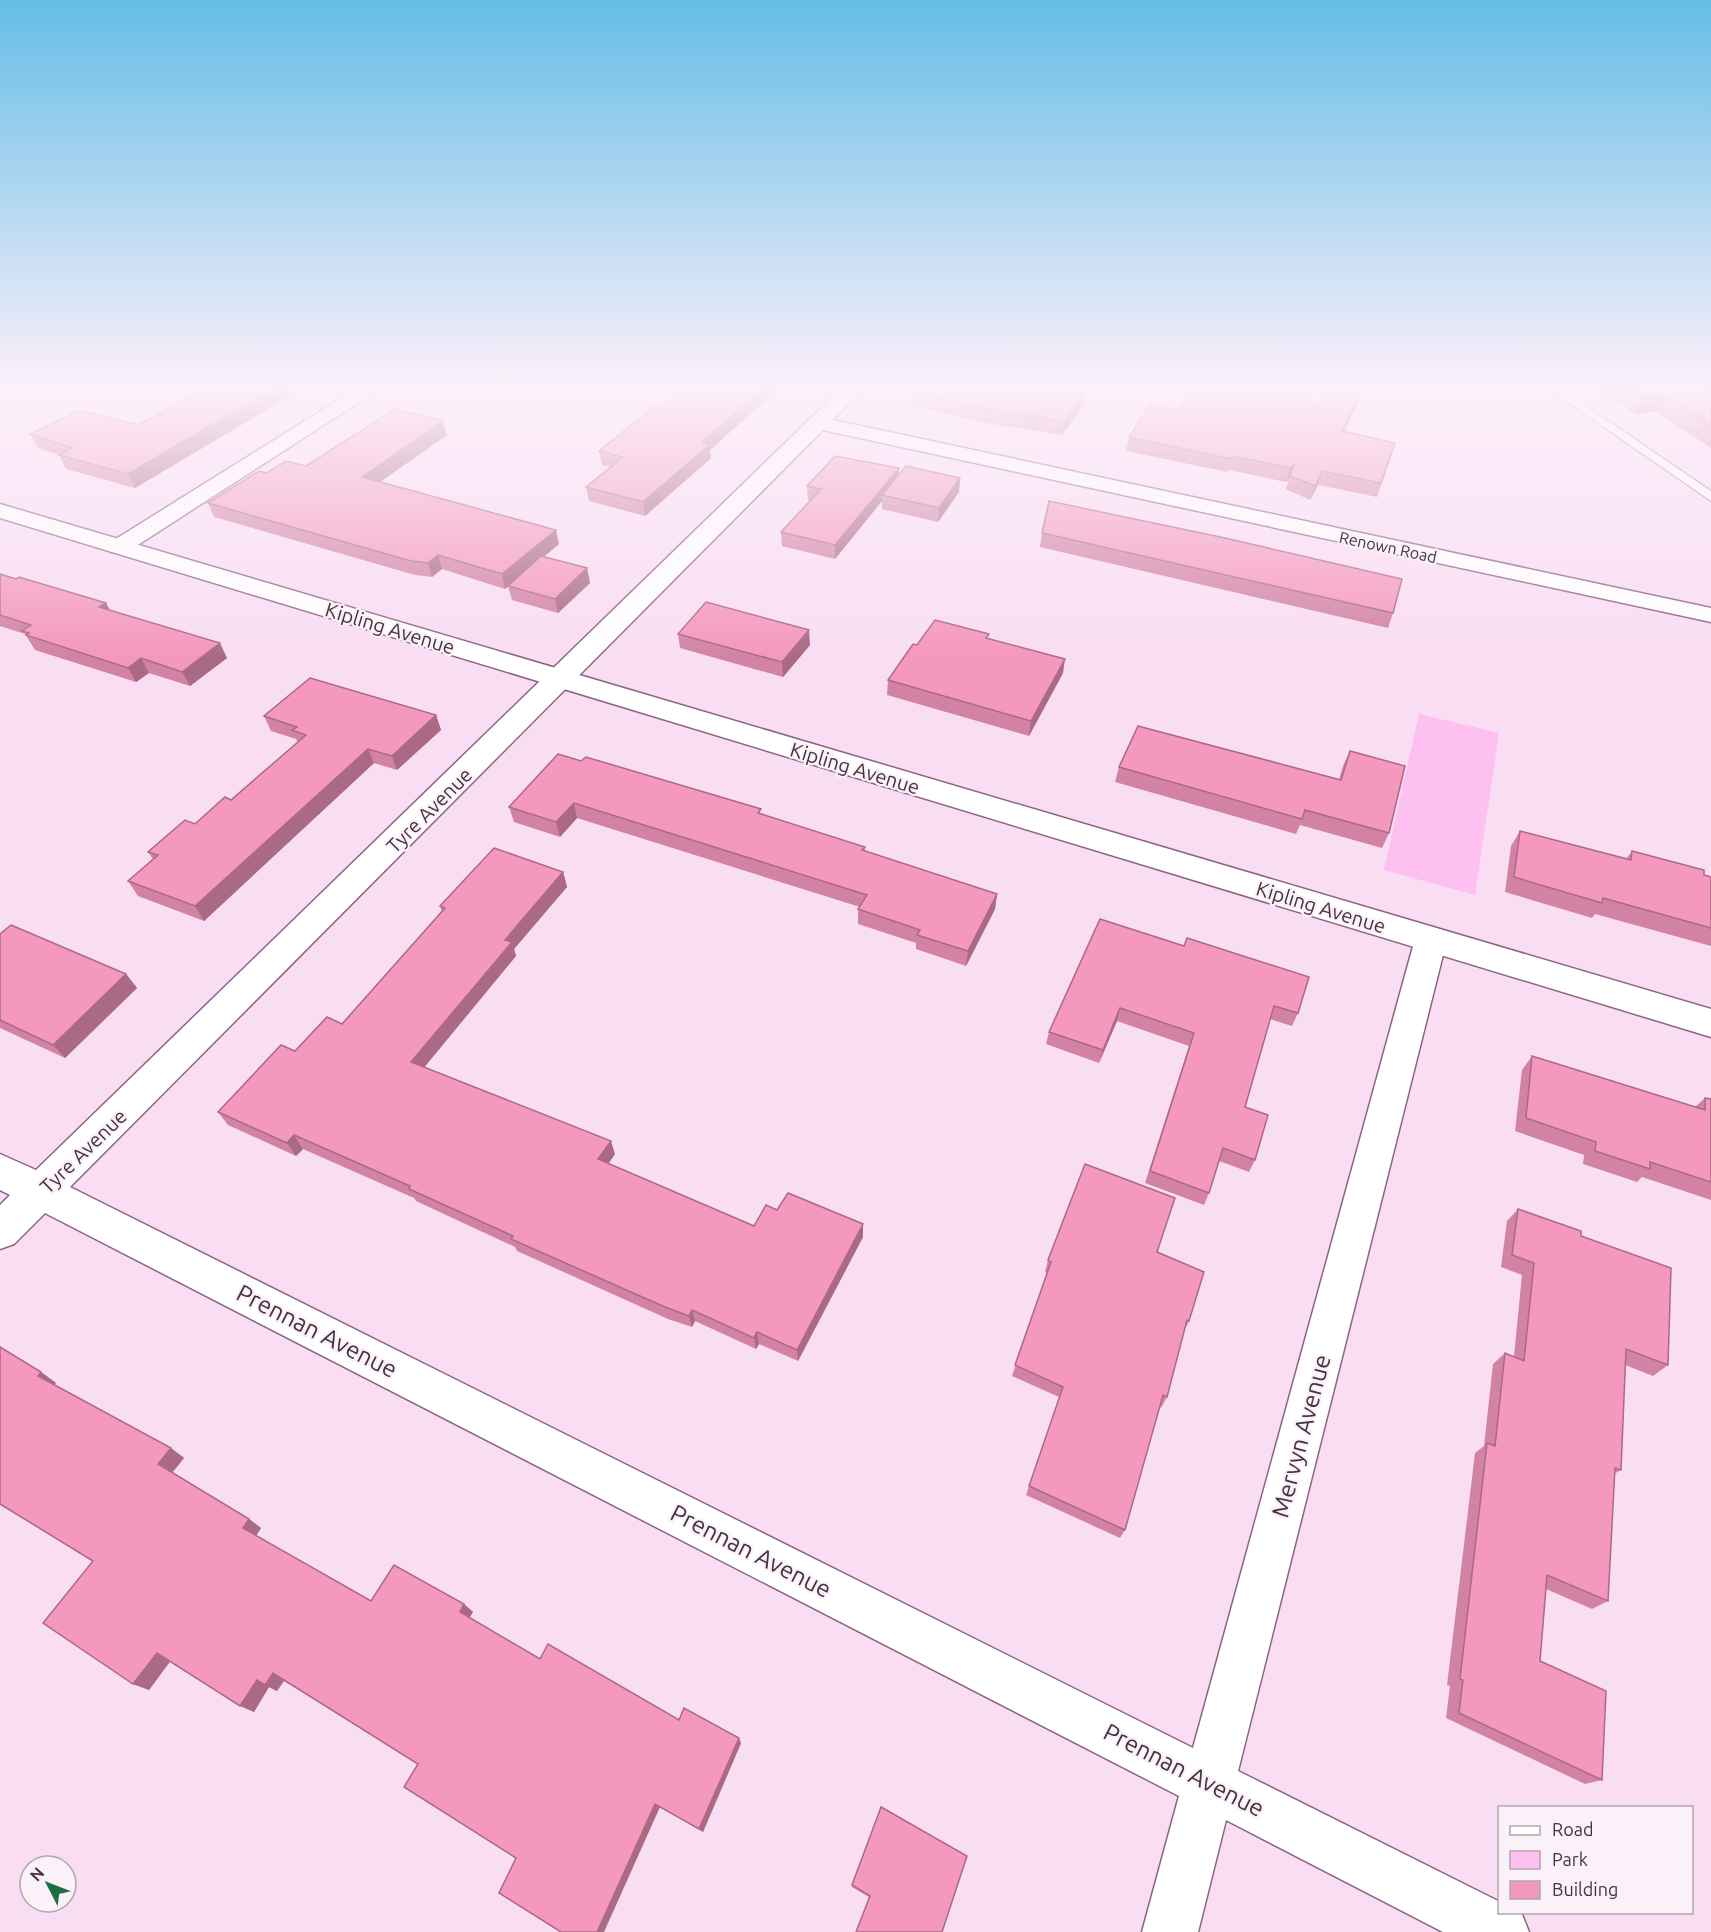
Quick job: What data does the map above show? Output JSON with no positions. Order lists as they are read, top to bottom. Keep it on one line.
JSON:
{"streets":{"street":["Renown Road","Kipling Avenue","Tyre Avenue","Prennan Avenue","Mervyn Avenue"]},"crossings":[["Kipling Avenue","Tyre Avenue"],["Kipling Avenue","Mervyn Avenue"],["Tyre Avenue","Prennan Avenue"],["Prennan Avenue","Mervyn Avenue"]],"legend":["Road","Park","Building"],"north":"top left"}
